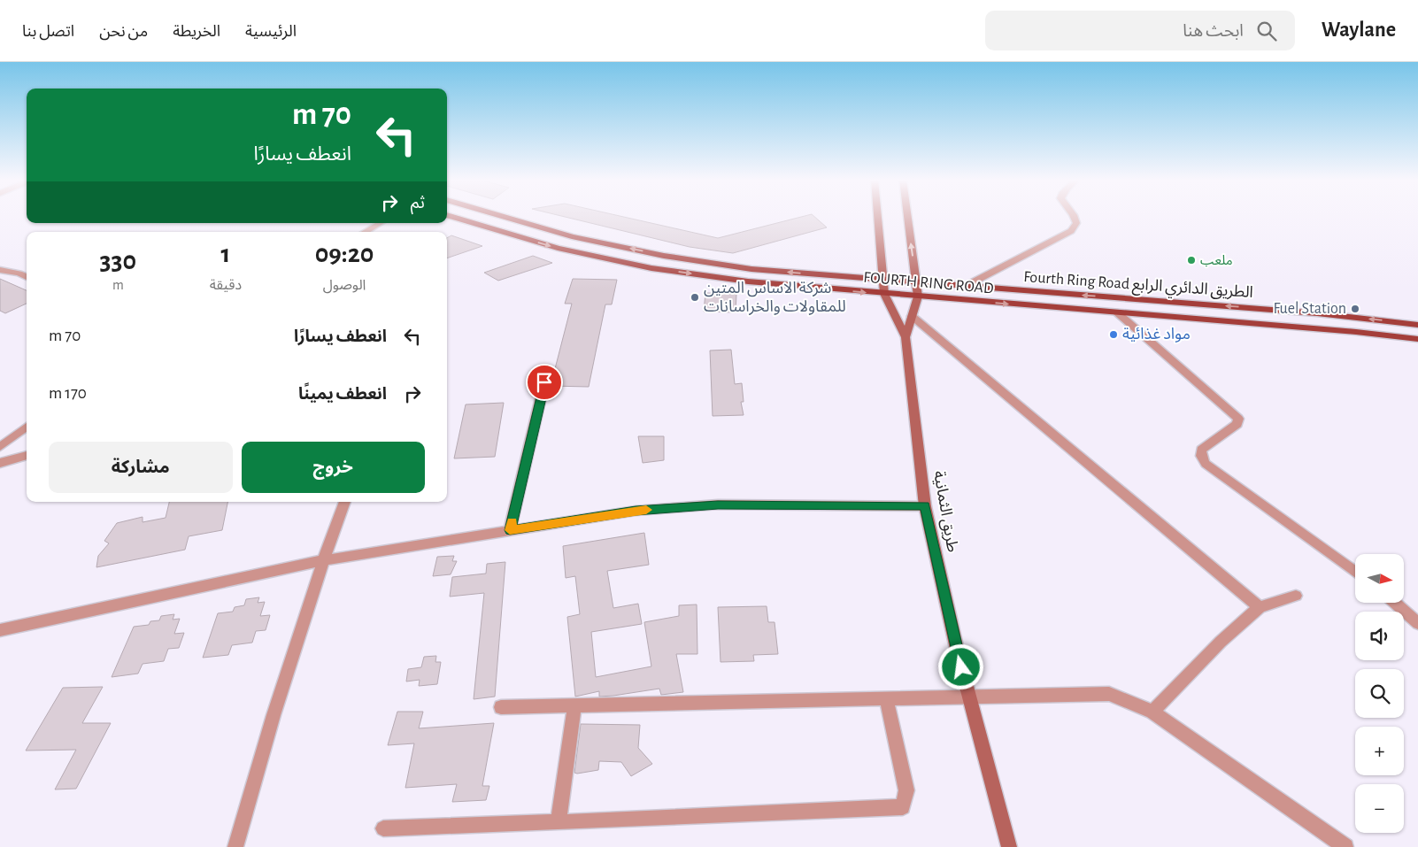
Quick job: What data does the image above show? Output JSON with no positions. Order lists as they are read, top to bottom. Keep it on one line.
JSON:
{"streets":{"main road":["FOURTH RING ROAD","Fourth Ring Road الطريق الدائري الرابع"],"street":["طريق الثمانية"]},"crossings":[["FOURTH RING ROAD","Fourth Ring Road الطريق الدائري الرابع"],["FOURTH RING ROAD","طريق الثمانية"],["Fourth Ring Road الطريق الدائري الرابع","طريق الثمانية"]],"one_way":["Fourth Ring Road الطريق الدائري الرابع"],"places":["ملعب","شركة الاساس المتين للمقاولات والخراسانات","Fuel Station","مواد غذائية"],"north":"right","page":{"header":"Waylane","search":"ابحث هنا","nav":["الرئيسية","الخريطة","من نحن","اتصل بنا"],"turn":["70 m","انعطف يسارًا"],"then":"ثم","eta":["09:20","الوصول","1","دقيقة","330","m"],"list":[{"name":"انعطف يسارًا","value":"70 m"},{"name":"انعطف يمينًا","value":"170 m"}],"buttons":["خروج","مشاركة"],"map_buttons":["+","−"]}}
